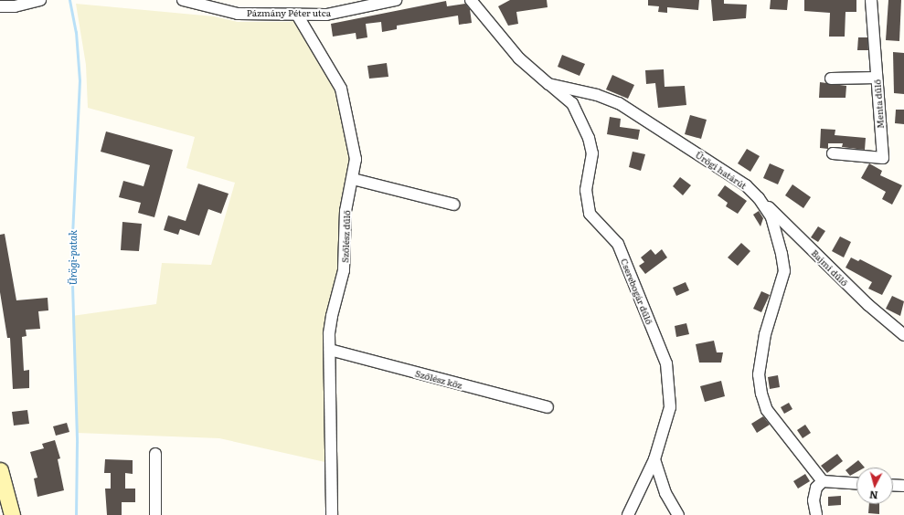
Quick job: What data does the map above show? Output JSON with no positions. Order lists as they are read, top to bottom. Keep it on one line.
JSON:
{"streets":{"street":["Pázmány Péter utca","Menta dűlő","Ürögi határút","Szőlész dűlő","Bajmi dűlő","Cserebogár dűlő","Szőlész köz"]},"crossings":[["Pázmány Péter utca","Szőlész dűlő"],["Ürögi határút","Bajmi dűlő"],["Ürögi határút","Cserebogár dűlő"],["Szőlész dűlő","Szőlész köz"]],"water":["Ürögi-patak"],"north":"bottom"}
